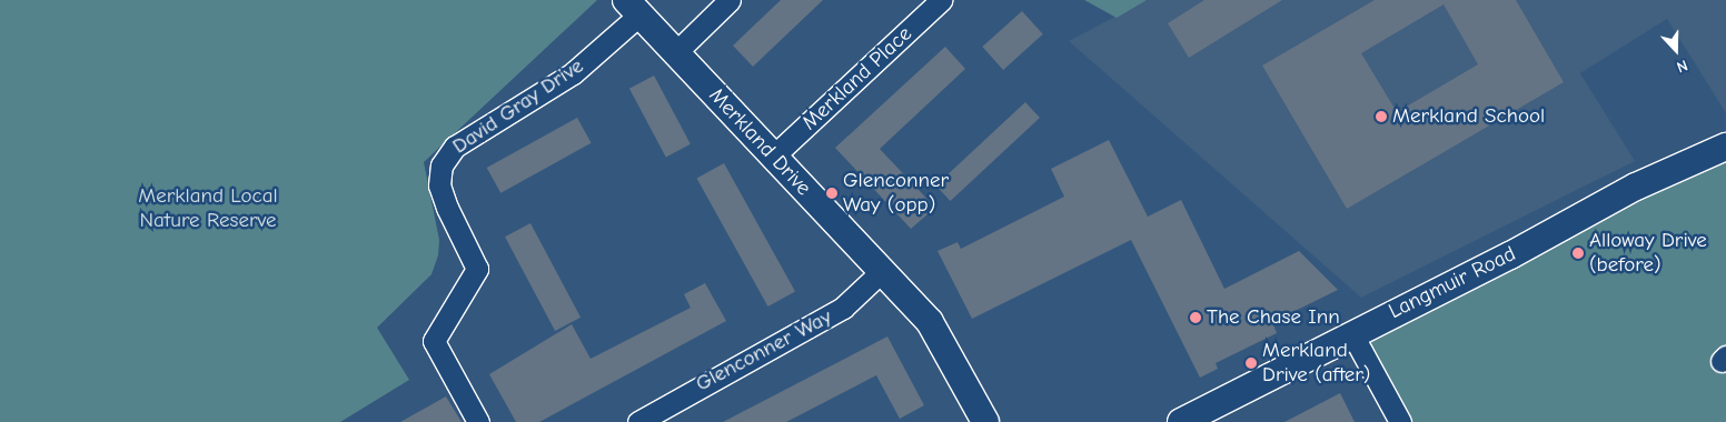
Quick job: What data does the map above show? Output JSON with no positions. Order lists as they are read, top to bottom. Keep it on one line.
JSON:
{"streets":{"street":["Merkland Place","David Gray Drive","Merkland Drive","Langmuir Road","Glenconner Way"]},"crossings":[["Merkland Place","Merkland Drive"],["David Gray Drive","Merkland Drive"],["Merkland Drive","Glenconner Way"]],"parks":["Merkland Local Nature Reserve"],"places":["Merkland School","Glenconner Way (opp)","Alloway Drive (before)","The Chase Inn","Merkland Drive (after)"],"north":"bottom"}
